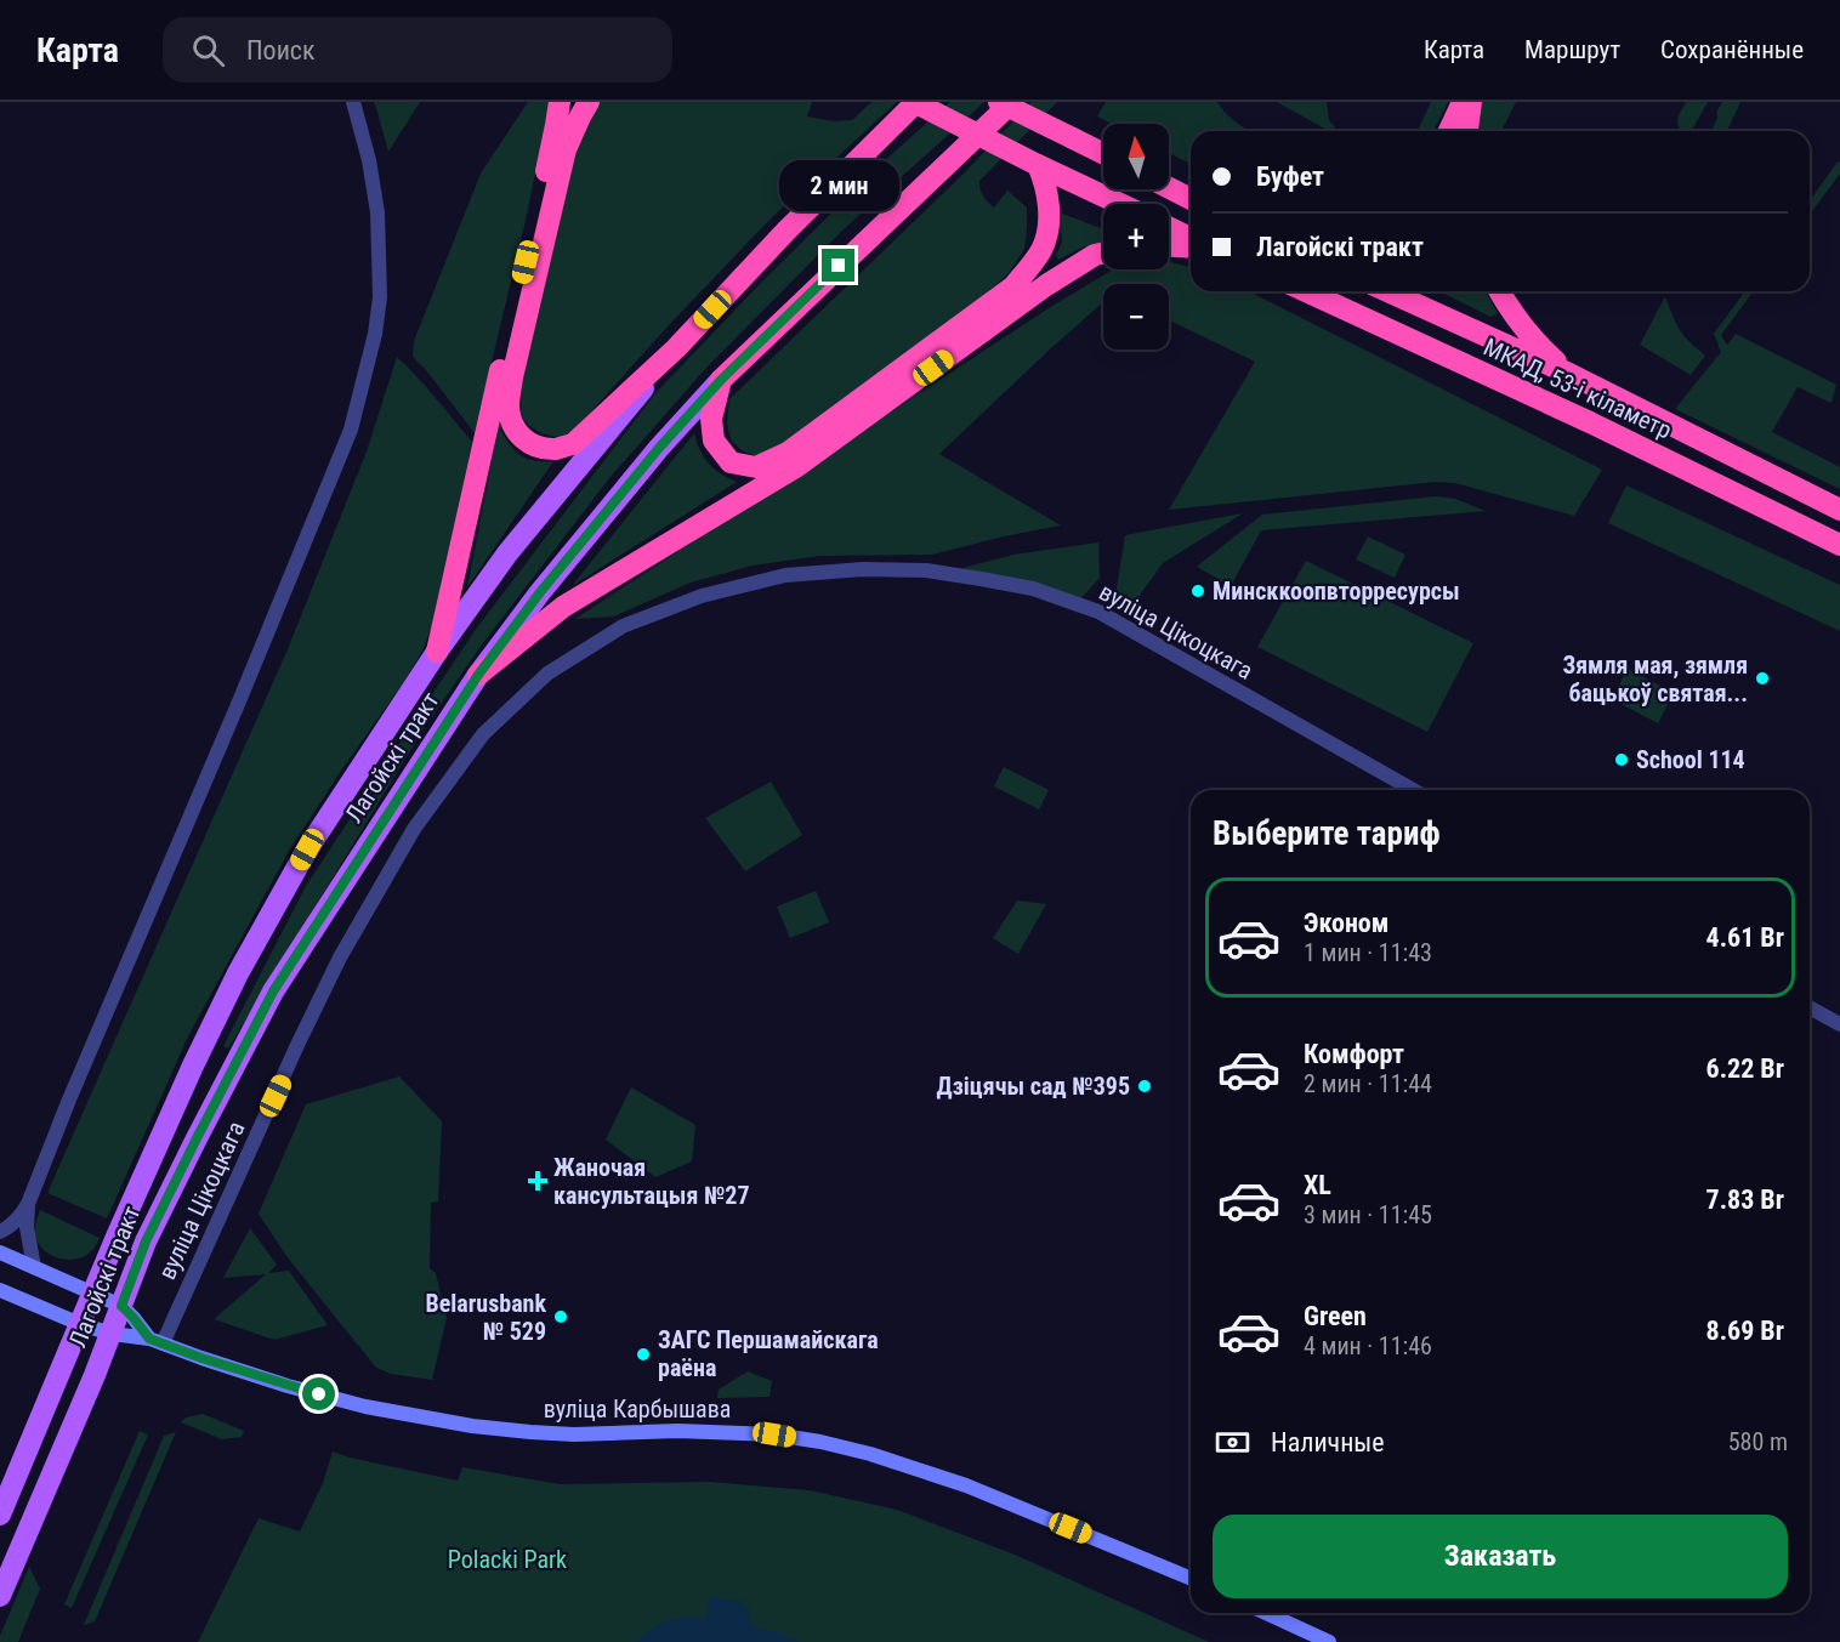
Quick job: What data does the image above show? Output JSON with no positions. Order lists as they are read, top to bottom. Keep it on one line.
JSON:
{"streets":{"highway":["МКАД, 53-і кіламетр","Лагойскі тракт"],"main road":["вуліца Карбышава"],"street":["вуліца Цікоцкага"]},"crossings":[["вуліца Цікоцкага","вуліца Карбышава"],["Лагойскі тракт","вуліца Карбышава"]],"parks":["Polacki Park"],"places":{"other":["Минсккоопвторресурсы","Зямля мая, зямля бацькоў святая...","School 114","Дзіцячы сад №395","Belarusbank № 529","ЗАГС Першамайскага раёна"],"health":["Жаночая кансультацыя №27"]},"north":"top","page":{"header":"Карта","search":"Поиск","nav":["Карта","Маршрут","Сохранённые"],"map_buttons":["+","−"],"banner":["Буфет","Лагойскі тракт"],"bubble":"2 мин","heading":"Выберите тариф","list":[{"name":"Эконом","note":"1 мин · 11:43","value":"4.61 Br"},{"name":"Комфорт","note":"2 мин · 11:44","value":"6.22 Br"},{"name":"XL","note":"3 мин · 11:45","value":"7.83 Br"},{"name":"Green","note":"4 мин · 11:46","value":"8.69 Br"}],"pay":["Наличные","580 m"],"buttons":"Заказать"}}
